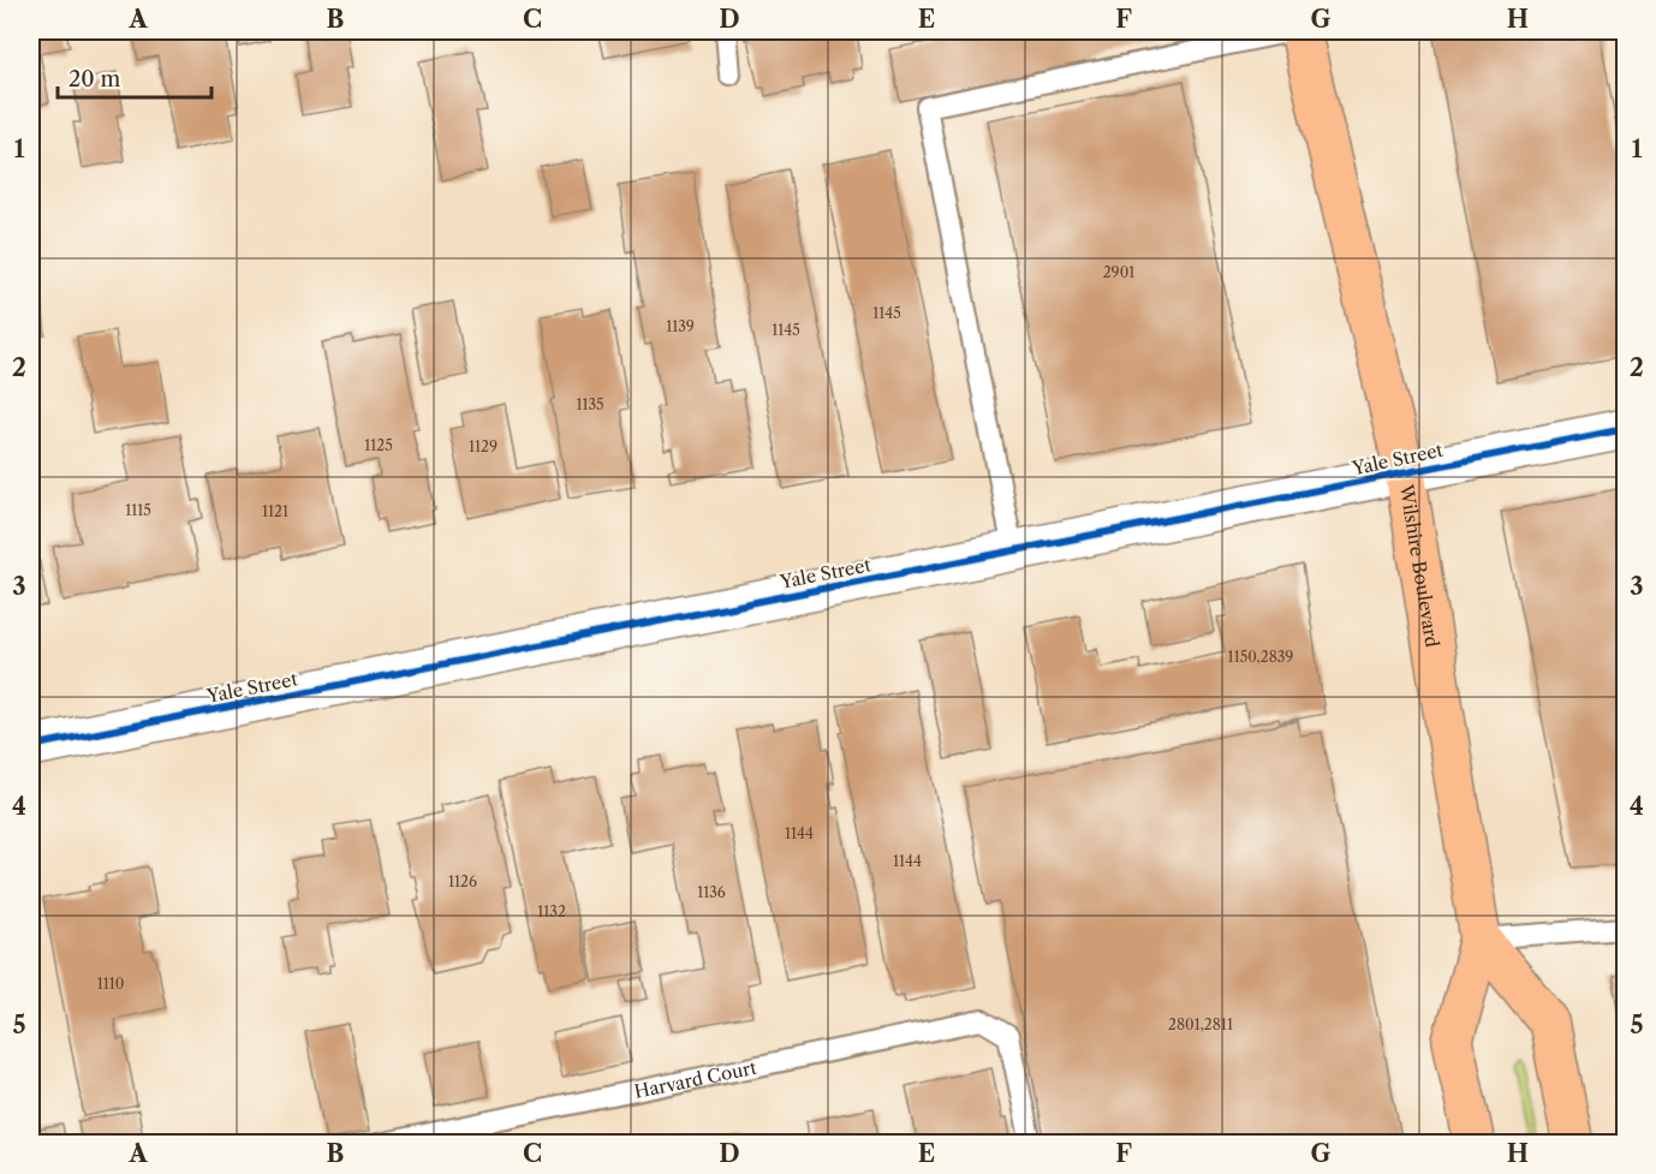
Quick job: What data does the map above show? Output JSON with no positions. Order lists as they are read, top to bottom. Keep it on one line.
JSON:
{"streets":{"main road":["Wilshire Boulevard"],"street":["Yale Street"],"lane":["Harvard Court"]},"crossings":[["Yale Street","Wilshire Boulevard"]],"house_numbers":["2901","1145","1139","1145","1135","1125","1129","1115","1121","1150,2839","1144","1144","1126","1136","1132","1110","2801,2811"],"scale_bar":"20 m","grid":{"columns":["A","B","C","D","E","F","G","H"],"rows":["1","2","3","4","5"]}}
